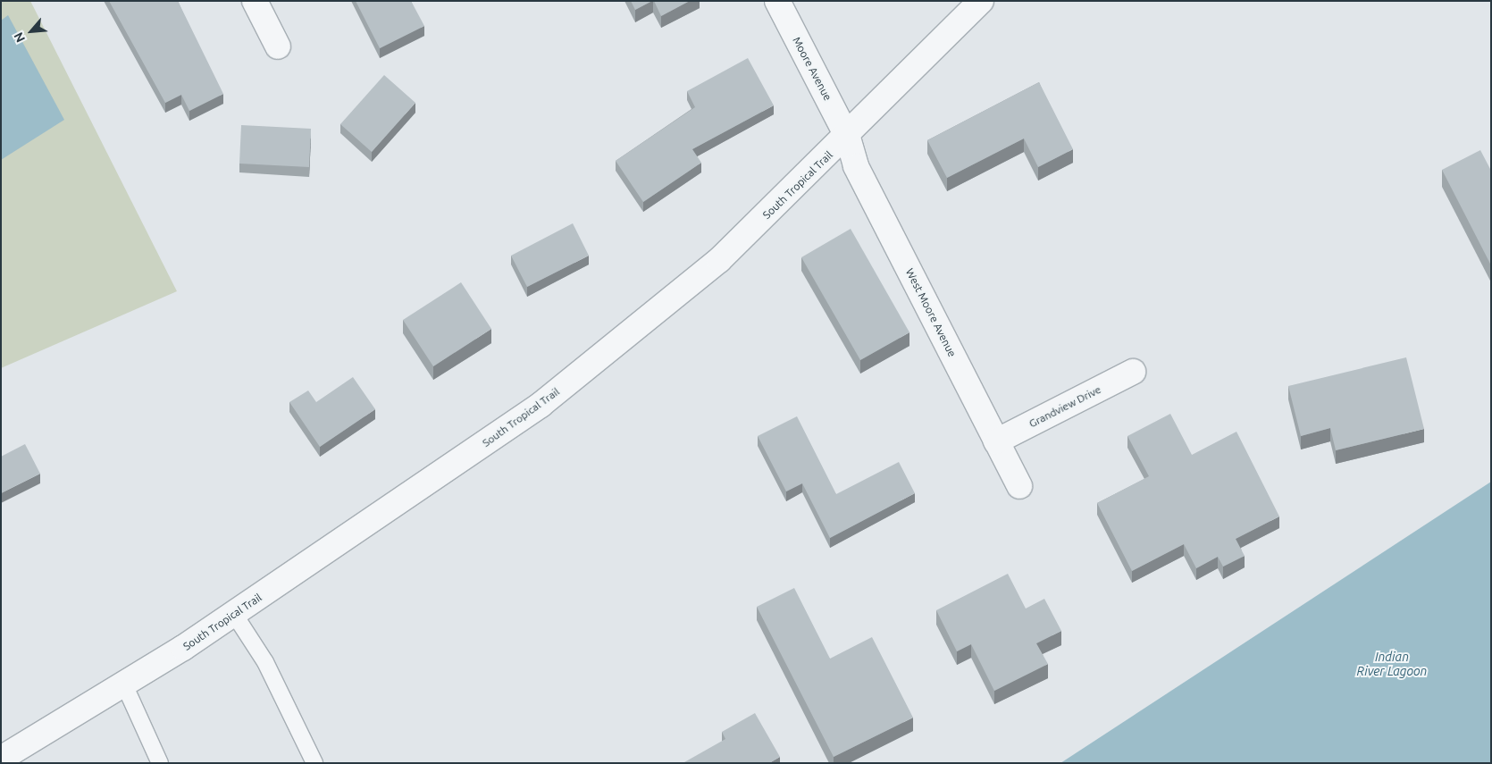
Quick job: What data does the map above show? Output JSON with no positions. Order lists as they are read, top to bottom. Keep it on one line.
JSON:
{"streets":{"street":["Moore Avenue","South Tropical Trail","West Moore Avenue","Grandview Drive"]},"crossings":[["Moore Avenue","South Tropical Trail"],["Moore Avenue","West Moore Avenue"],["South Tropical Trail","West Moore Avenue"],["West Moore Avenue","Grandview Drive"]],"water":["Indian River Lagoon"],"north":"bottom left"}
